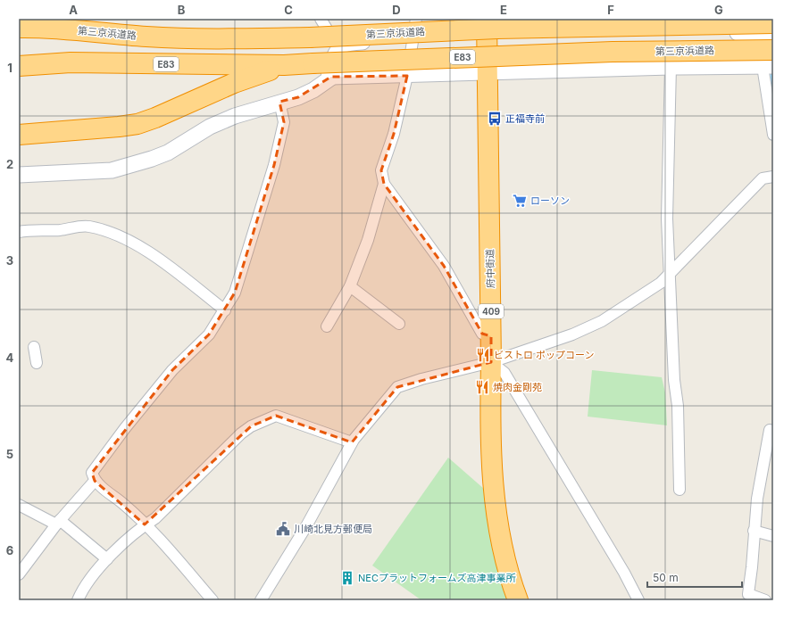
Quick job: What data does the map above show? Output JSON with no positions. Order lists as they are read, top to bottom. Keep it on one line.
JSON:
{"streets":{"highway":["第三京浜道路","E83","府中街道","409"]},"places":{"bus stop":["正福寺前"],"supermarket":["ローソン"],"restaurant":["ビストロ ポップコーン","焼肉金剛苑"],"public building":["川崎北見方郵便局"],"building":["NECプラットフォームズ高津事業所"]},"scale_bar":"50 m","grid":{"columns":["A","B","C","D","E","F","G"],"rows":["1","2","3","4","5","6"]}}
